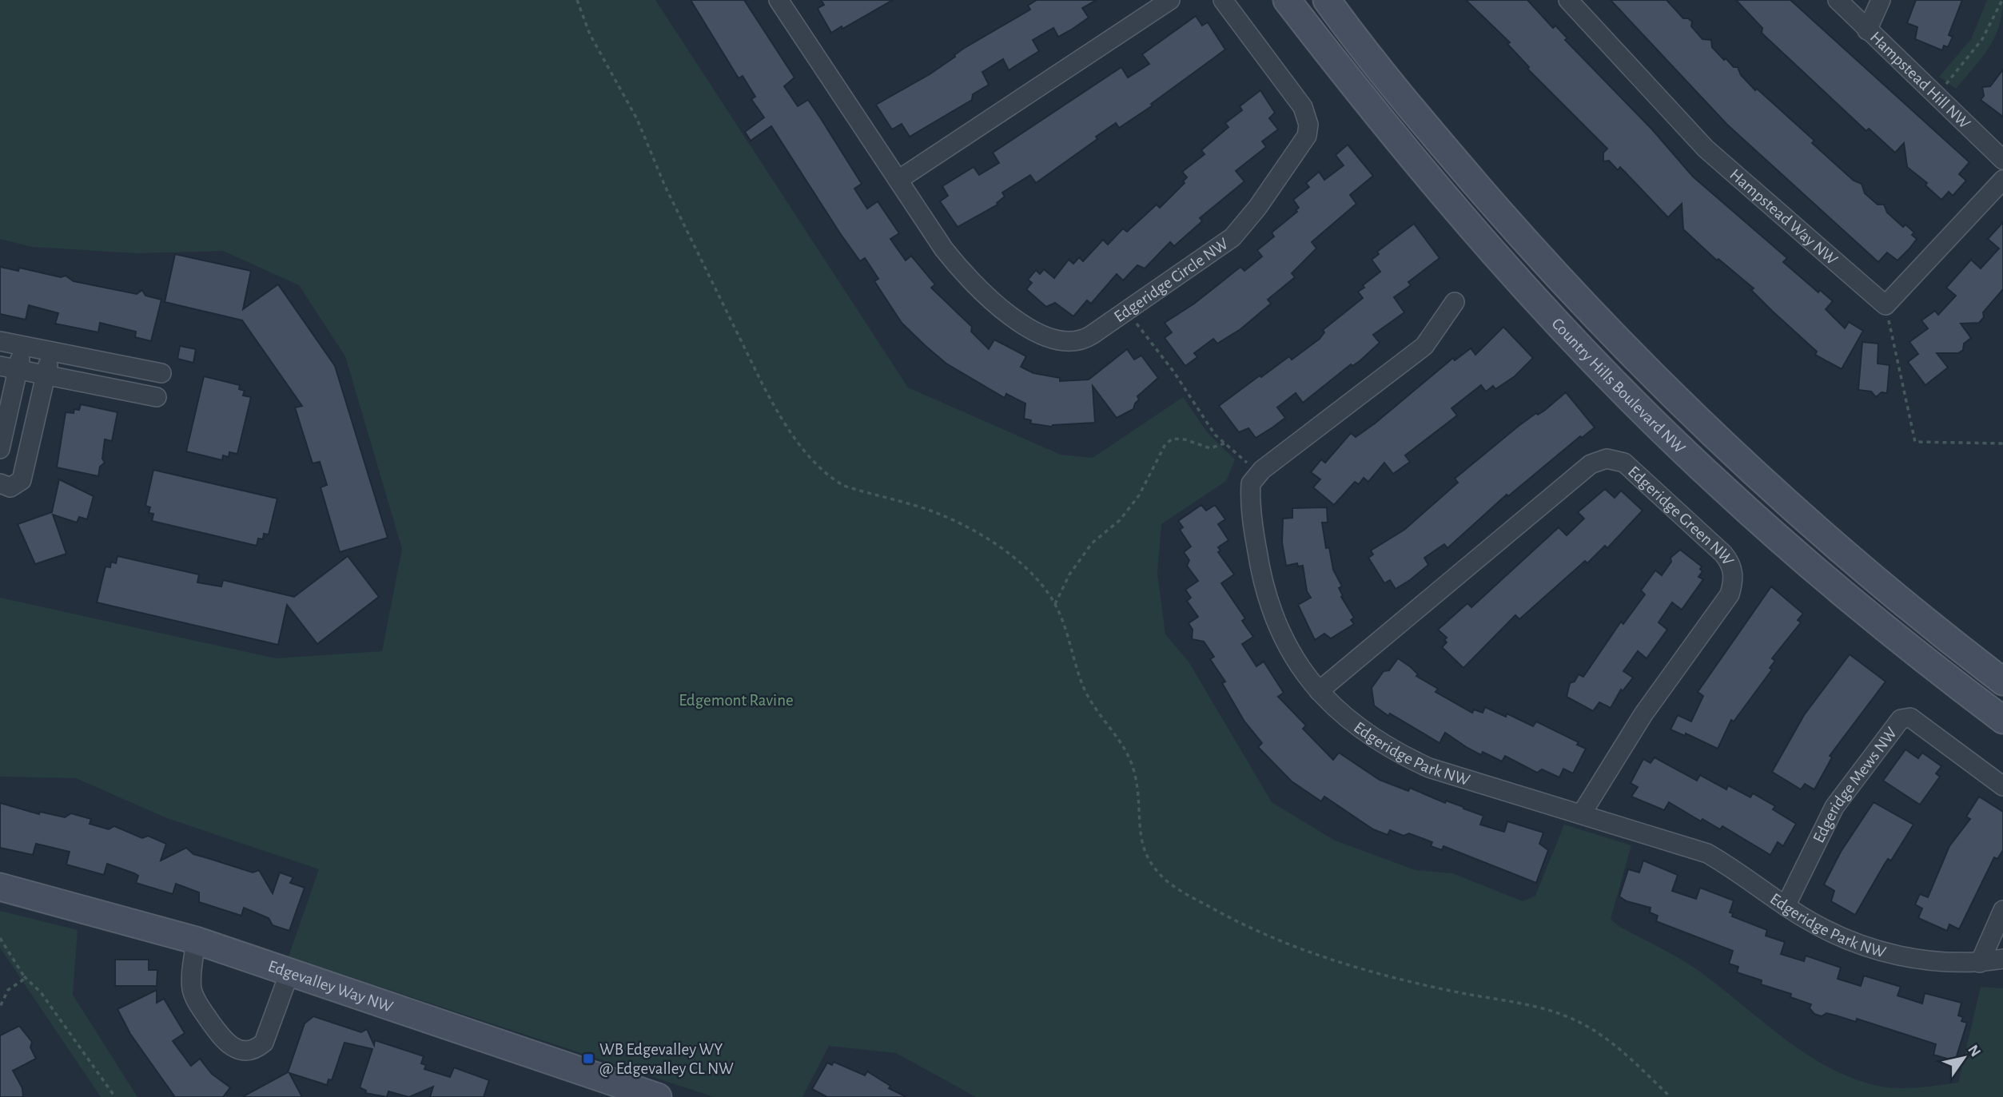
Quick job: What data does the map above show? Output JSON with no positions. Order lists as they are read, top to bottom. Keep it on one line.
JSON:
{"streets":{"main road":["Country Hills Boulevard NW","Edgevalley Way NW"],"street":["Hampstead Hill NW","Hampstead Way NW","Edgeridge Circle NW","Edgeridge Green NW","Edgeridge Park NW","Edgeridge Mews NW"]},"crossings":[["Edgeridge Green NW","Edgeridge Park NW"],["Edgeridge Park NW","Edgeridge Mews NW"]],"parks":["Edgemont Ravine"],"places":{"transit":["WB Edgevalley WY @ Edgevalley CL NW"]},"north":"top right"}
